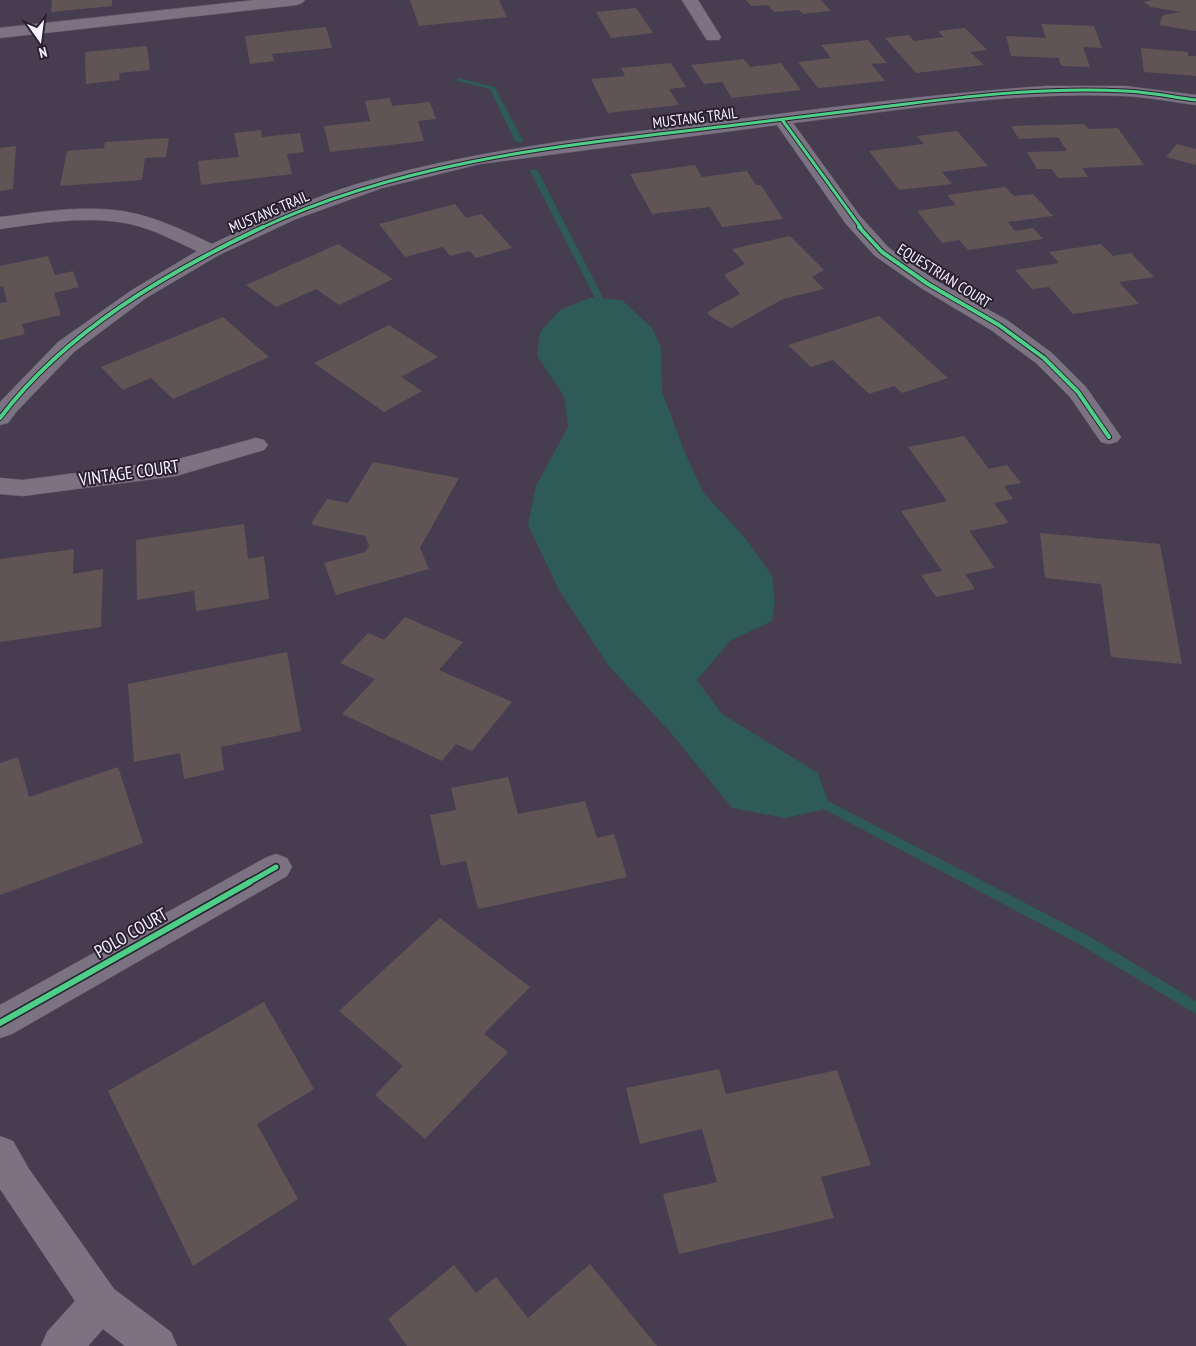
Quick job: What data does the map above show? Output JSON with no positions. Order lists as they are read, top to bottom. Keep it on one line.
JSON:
{"streets":{"street":["MUSTANG TRAIL","EQUESTRIAN COURT","VINTAGE COURT","POLO COURT"]},"crossings":[["MUSTANG TRAIL","EQUESTRIAN COURT"]],"north":"bottom"}
